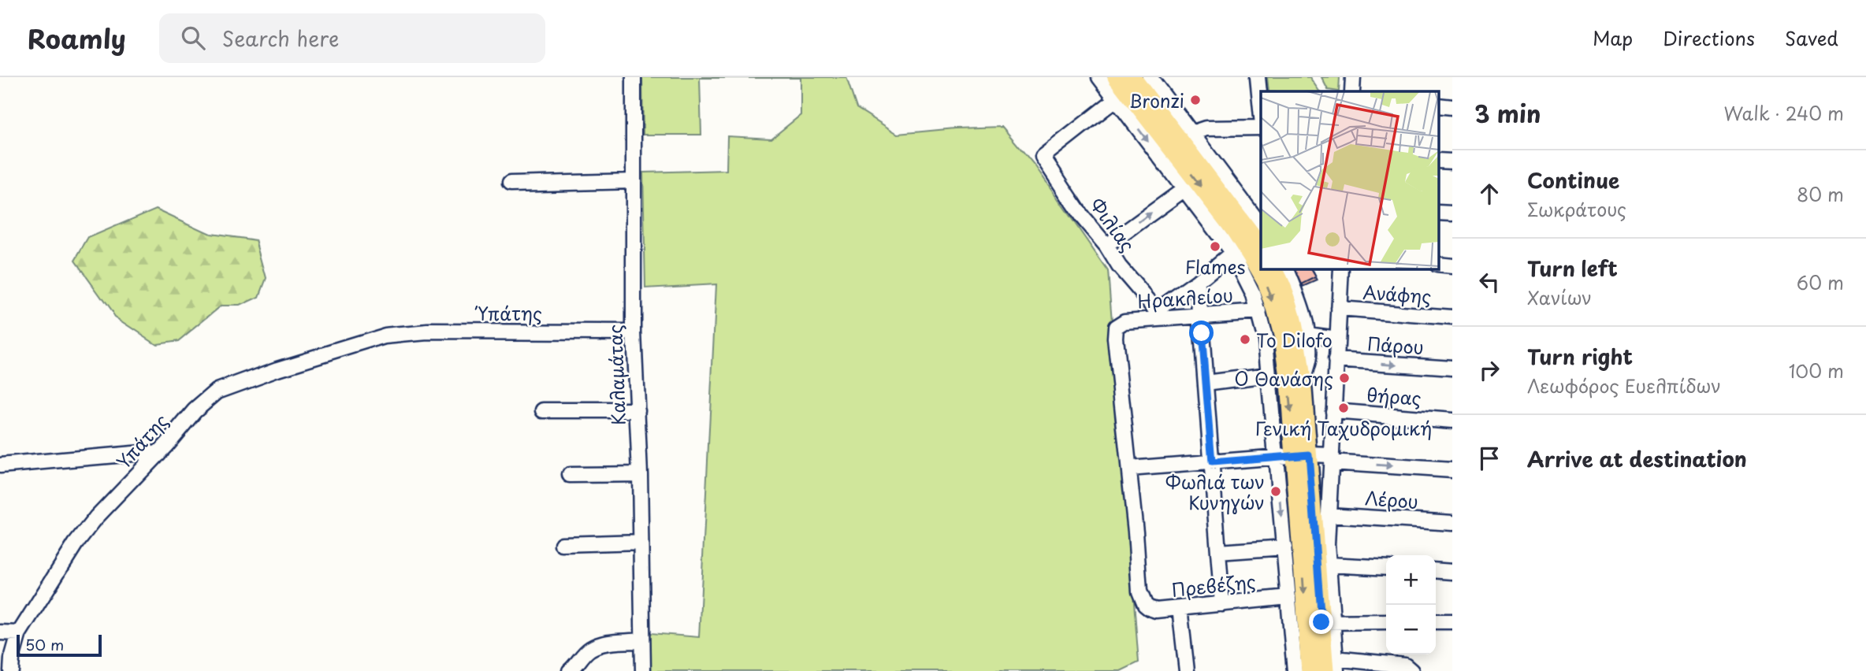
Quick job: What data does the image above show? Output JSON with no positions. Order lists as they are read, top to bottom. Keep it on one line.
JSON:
{"streets":{"street":["Φιλίας","Ανάφης","Ηρακλείου","Ύπάτης","Πάρου","Καλαμάτας","θήρας","Υπάτης","Λέρου","Πρεβέζης"]},"crossings":[["Φιλίας","Ηρακλείου"],["Ηρακλείου","Πρεβέζης"],["Ύπάτης","Καλαμάτας"],["Ύπάτης","Υπάτης"]],"places":["Bronzi","Flames","To Dilofo","O Θανάσης","Γενική Ταχυδρομική","Φωλιά των Κυνηγών"],"scale_bar":"50 m","page":{"header":"Roamly","search":"Search here","nav":["Map","Directions","Saved"],"heading":["3 min","Walk · 240 m"],"list":[["Continue","Σωκράτους","80 m"],["Turn left","Χανίων","60 m"],["Turn right","Λεωφόρος Ευελπίδων","100 m"],"Arrive at destination"],"map_buttons":["+","−"],"scale":"50 m"}}
